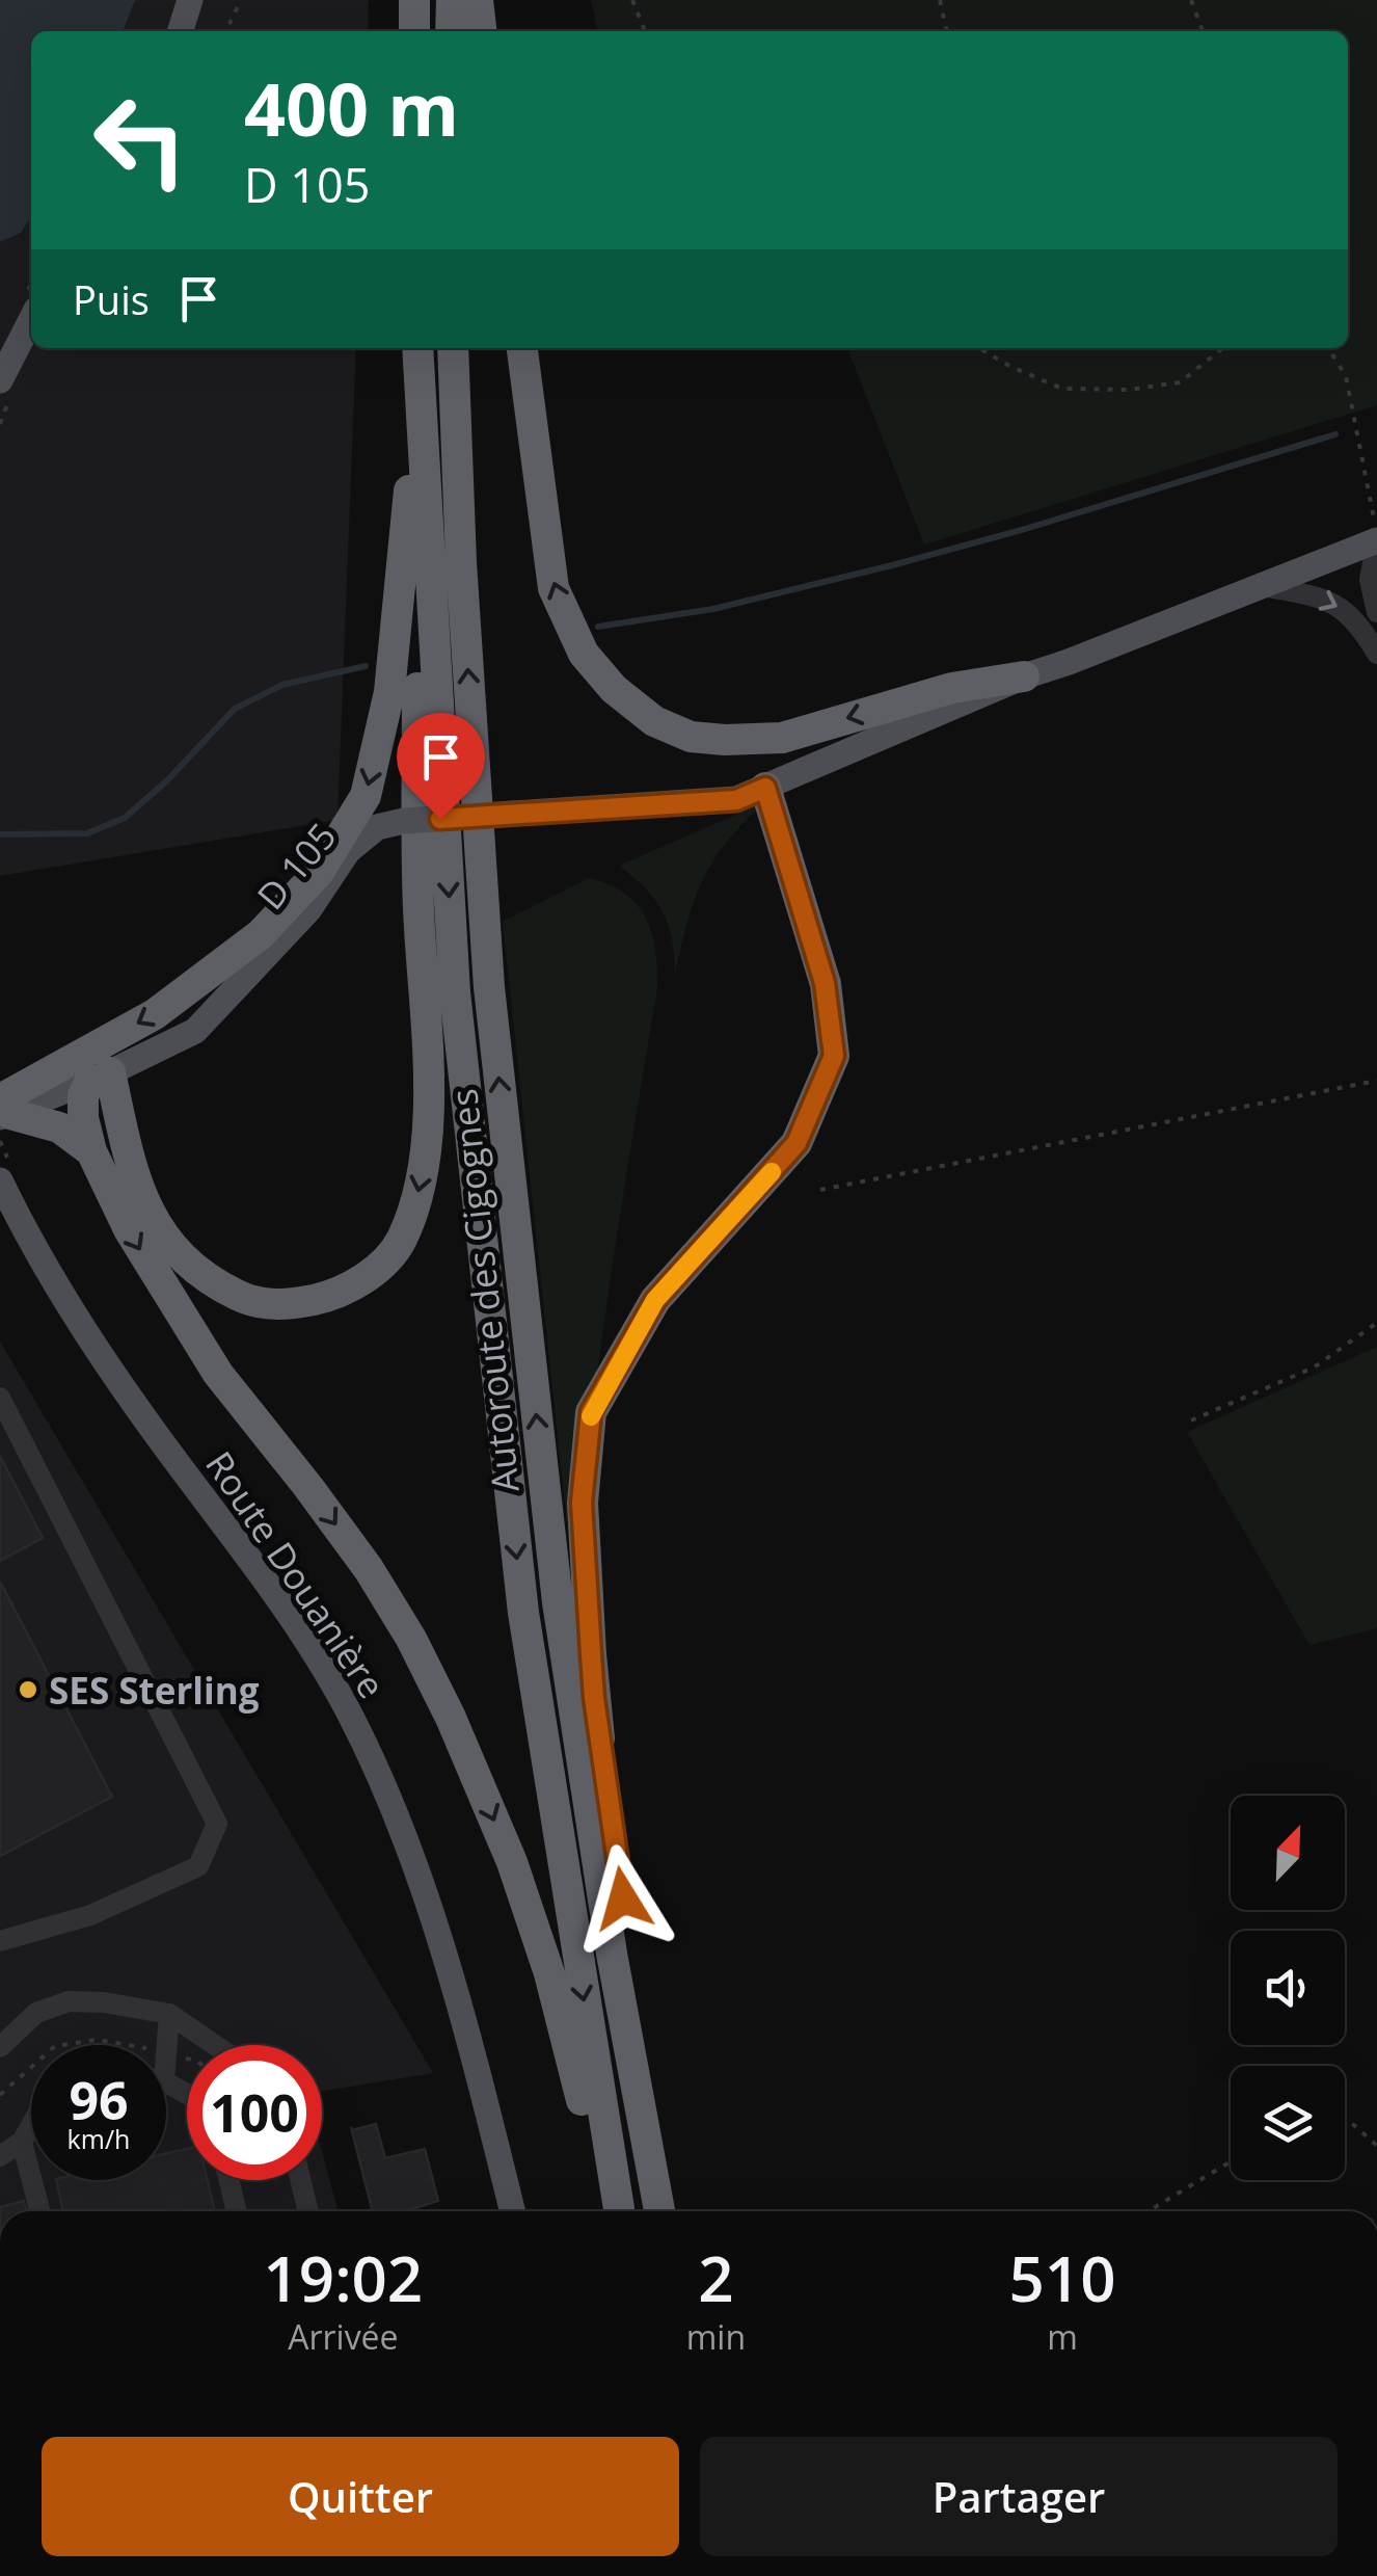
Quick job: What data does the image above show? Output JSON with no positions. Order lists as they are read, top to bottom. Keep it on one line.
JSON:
{"streets":{"highway":["Autoroute des Cigognes"],"main road":["D 105","Route Douanière"]},"places":["SES Sterling"],"north":"top right","page":{"turn":["400 m","D 105"],"then":"Puis","speed":"96 km/h","limit":"100","eta":["19:02","Arrivée","2","min","510","m"],"buttons":["Quitter","Partager"]}}
